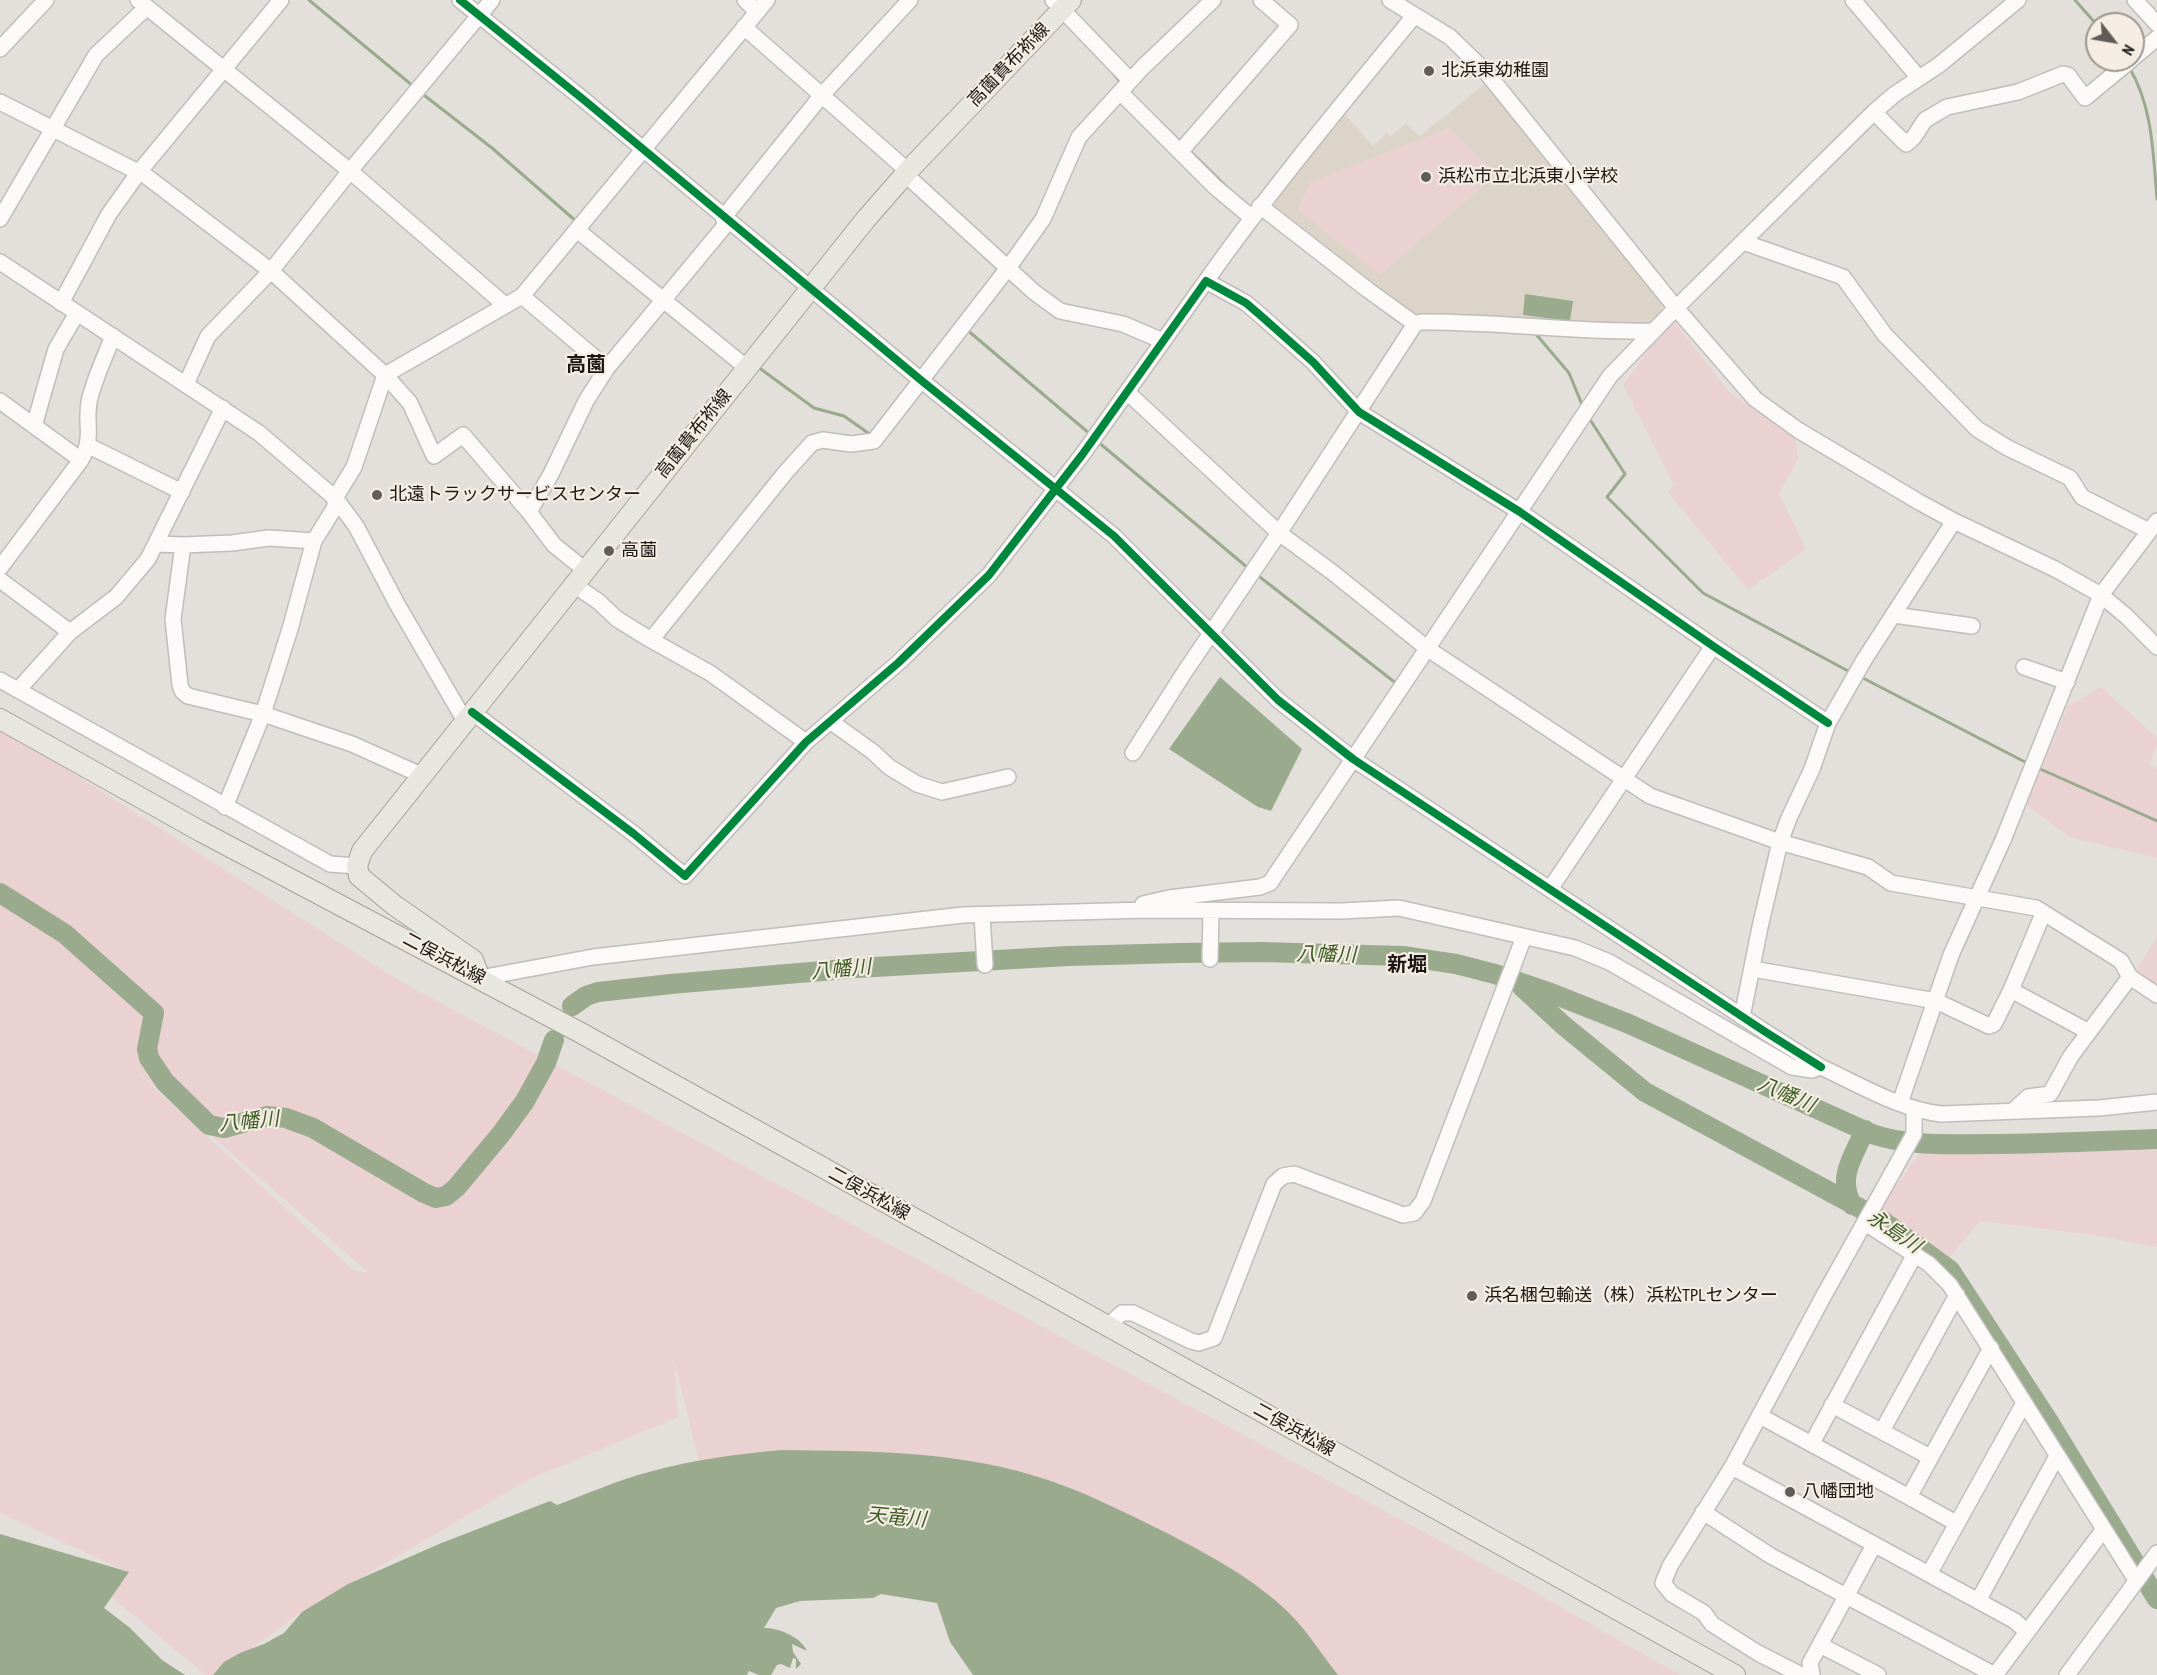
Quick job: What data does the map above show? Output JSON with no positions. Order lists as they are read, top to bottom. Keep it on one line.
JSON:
{"streets":{"main road":["高薗貴布祢線","二俣浜松線"]},"districts":["高薗","新堀"],"water":["八幡川","永島川","天竜川"],"places":["北浜東幼稚園","浜松市立北浜東小学校","北遠トラックサービスセンター","高薗","浜名梱包輸送（株）浜松TPLセンター","八幡団地"],"north":"bottom right"}
